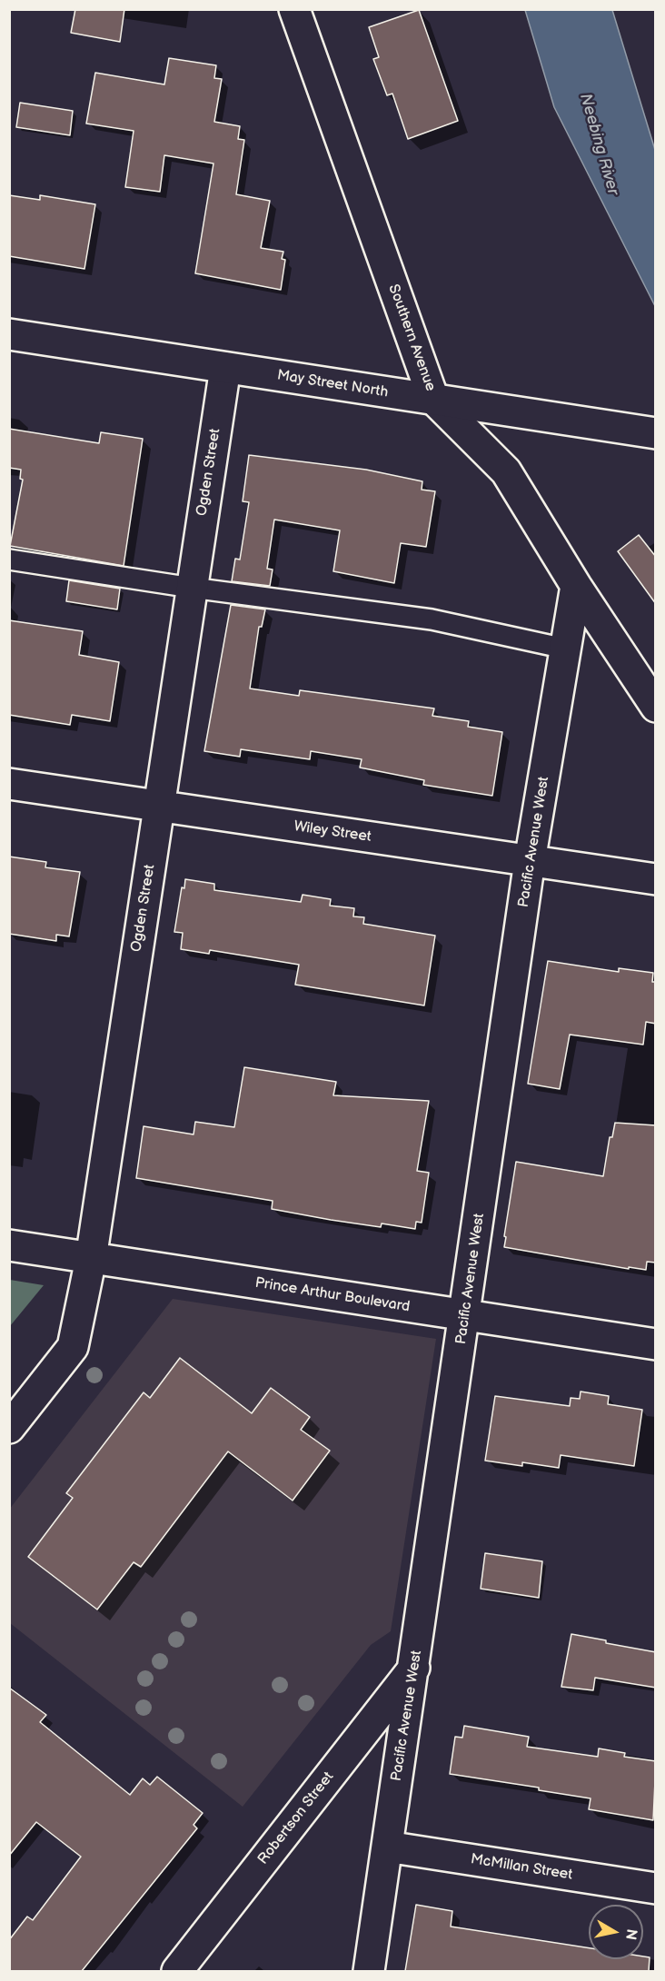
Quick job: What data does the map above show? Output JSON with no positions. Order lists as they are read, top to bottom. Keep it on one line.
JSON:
{"streets":{"street":["Southern Avenue","May Street North","Ogden Street","Wiley Street","Pacific Avenue West","Prince Arthur Boulevard","Robertson Street","McMillan Street"]},"crossings":[["Southern Avenue","May Street North"],["Southern Avenue","Pacific Avenue West"],["May Street North","Ogden Street"],["Ogden Street","Wiley Street"],["Ogden Street","Prince Arthur Boulevard"],["Wiley Street","Pacific Avenue West"],["Pacific Avenue West","Prince Arthur Boulevard"],["Pacific Avenue West","Robertson Street"],["Pacific Avenue West","McMillan Street"]],"water":["Neebing River"],"north":"right"}
